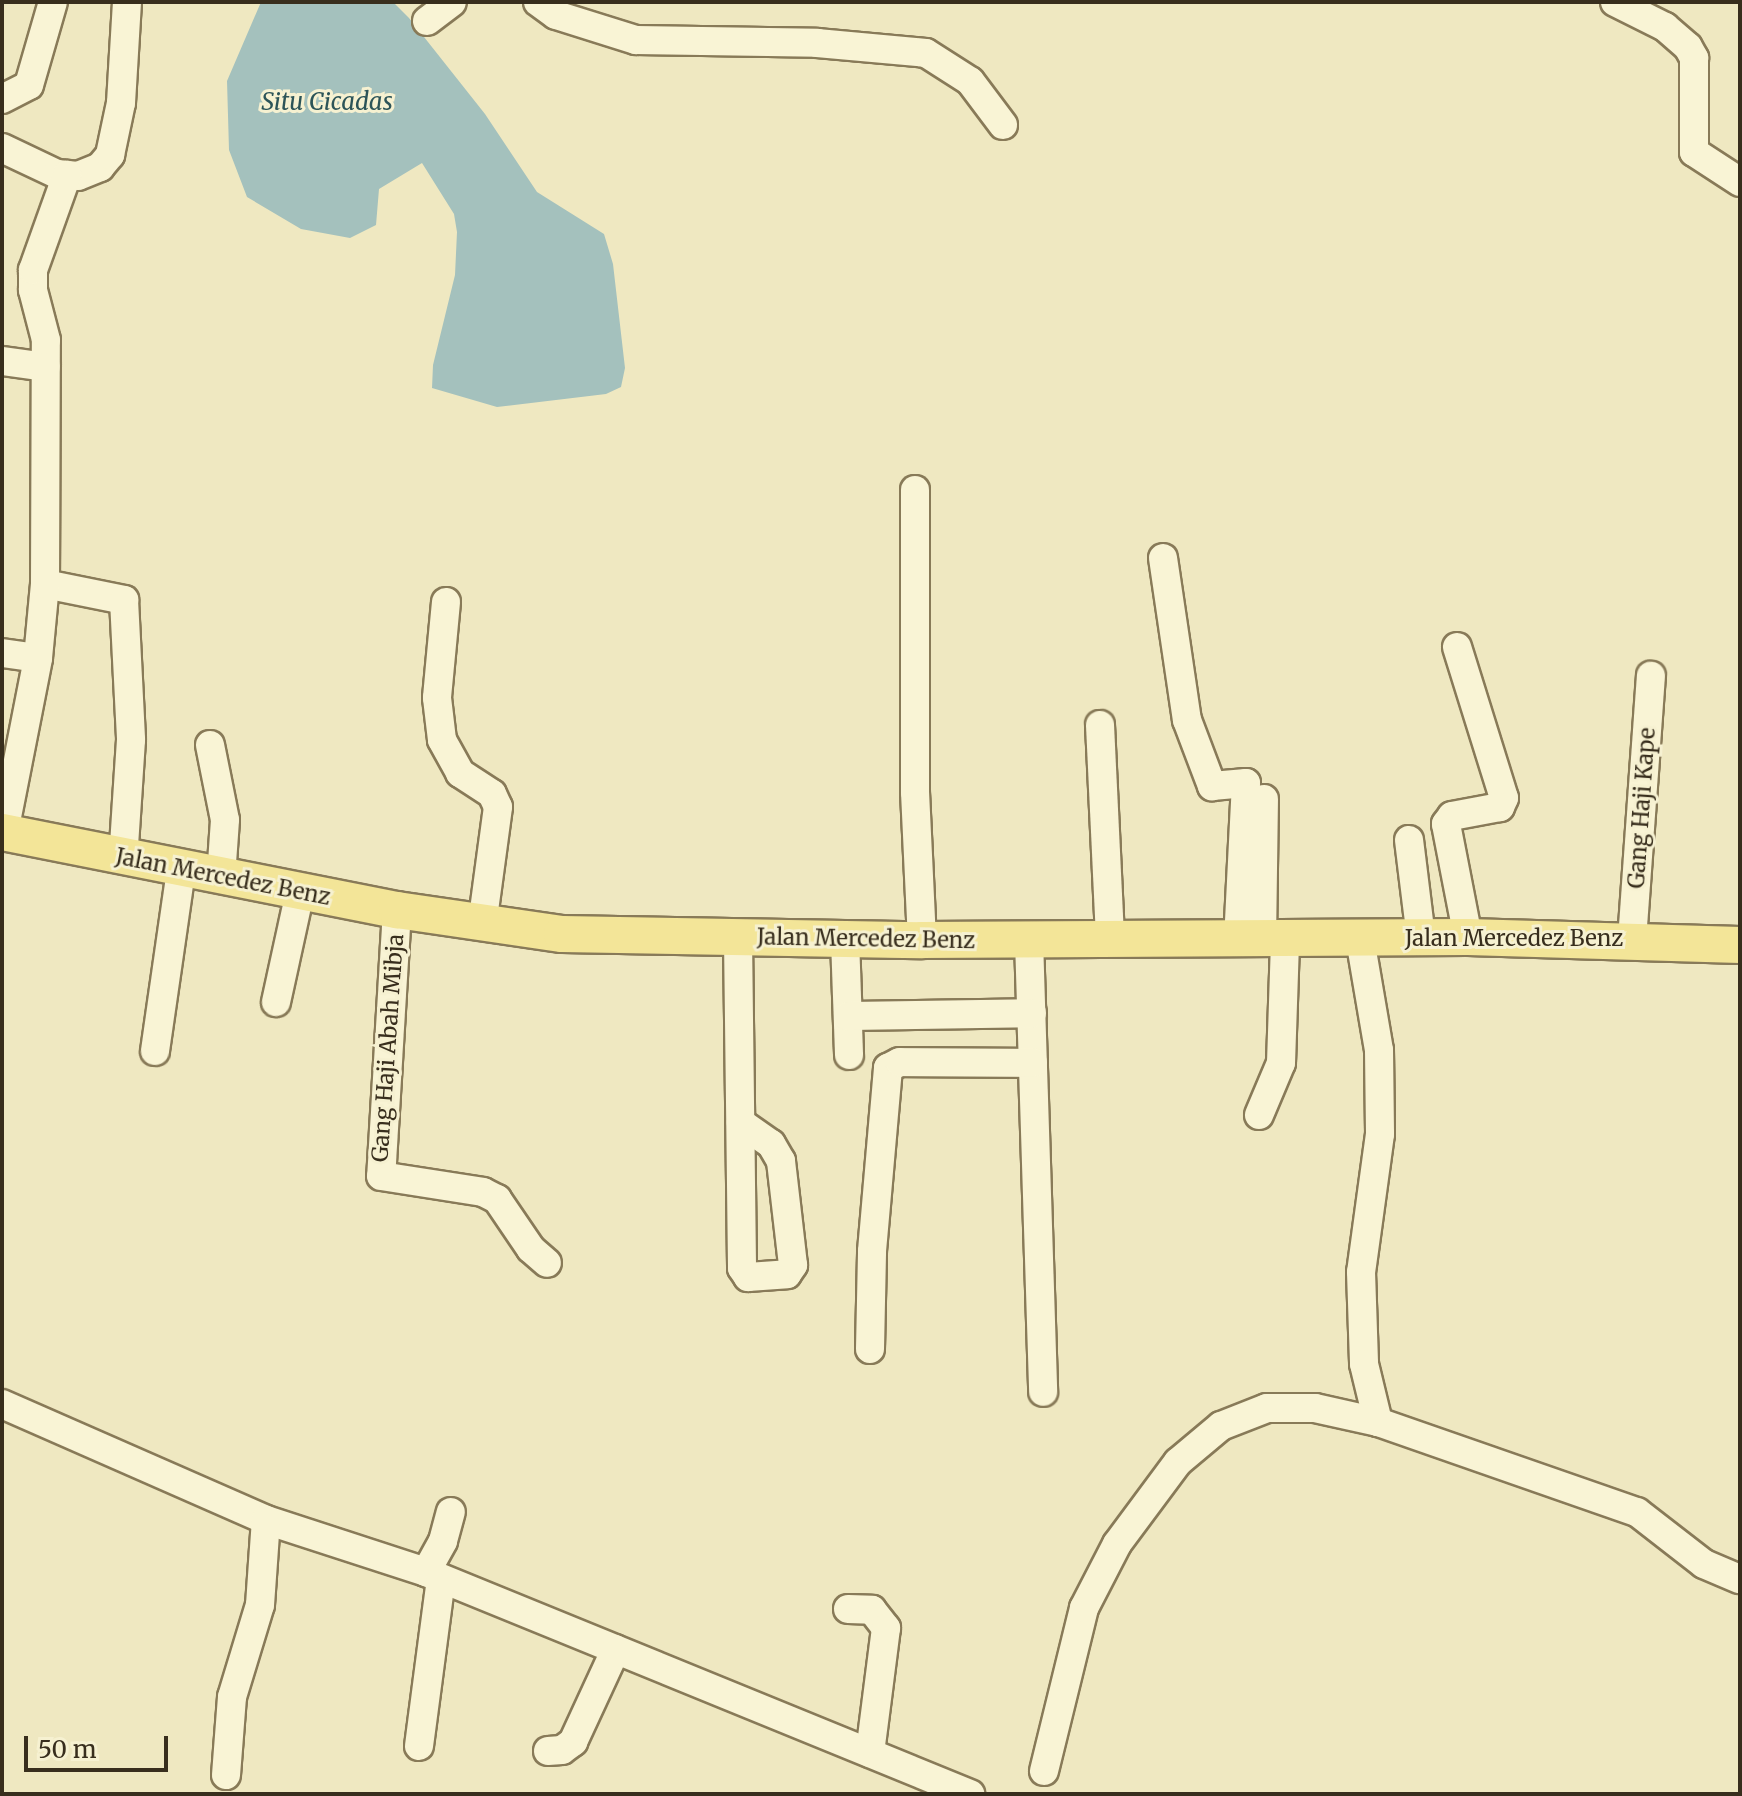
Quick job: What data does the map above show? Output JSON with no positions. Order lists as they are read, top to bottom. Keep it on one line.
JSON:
{"streets":{"main road":["Jalan Mercedez Benz"],"street":["Gang Haji Kape","Gang Haji Abah Mibja"]},"crossings":[["Gang Haji Kape","Jalan Mercedez Benz"],["Jalan Mercedez Benz","Gang Haji Abah Mibja"]],"water":["Situ Cicadas"],"scale_bar":"50 m"}
